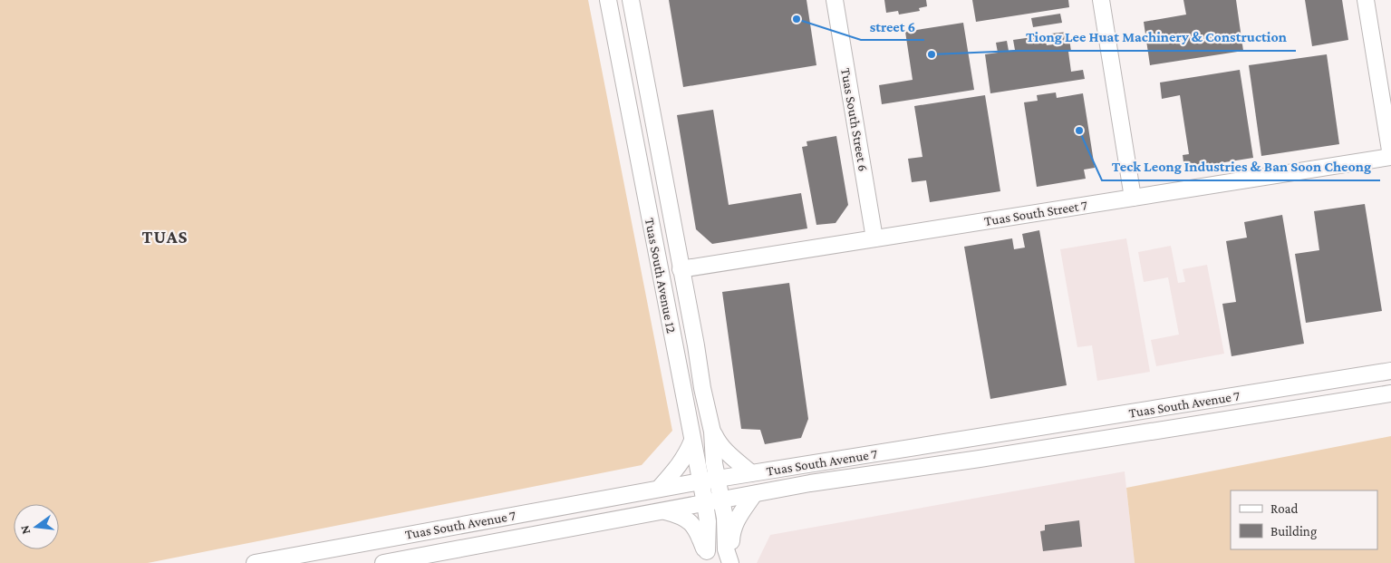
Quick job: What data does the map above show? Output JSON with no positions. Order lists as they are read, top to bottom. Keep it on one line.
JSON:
{"streets":{"street":["Tuas South Street 6","Tuas South Street 7","Tuas South Avenue 12","Tuas South Avenue 7"]},"crossings":[["Tuas South Street 6","Tuas South Street 7"],["Tuas South Street 7","Tuas South Avenue 12"],["Tuas South Avenue 12","Tuas South Avenue 7"]],"districts":["TUAS"],"places":["street 6","Tiong Lee Huat Machinery & Construction","Teck Leong Industries & Ban Soon Cheong"],"legend":["Road","Building"],"north":"left"}
